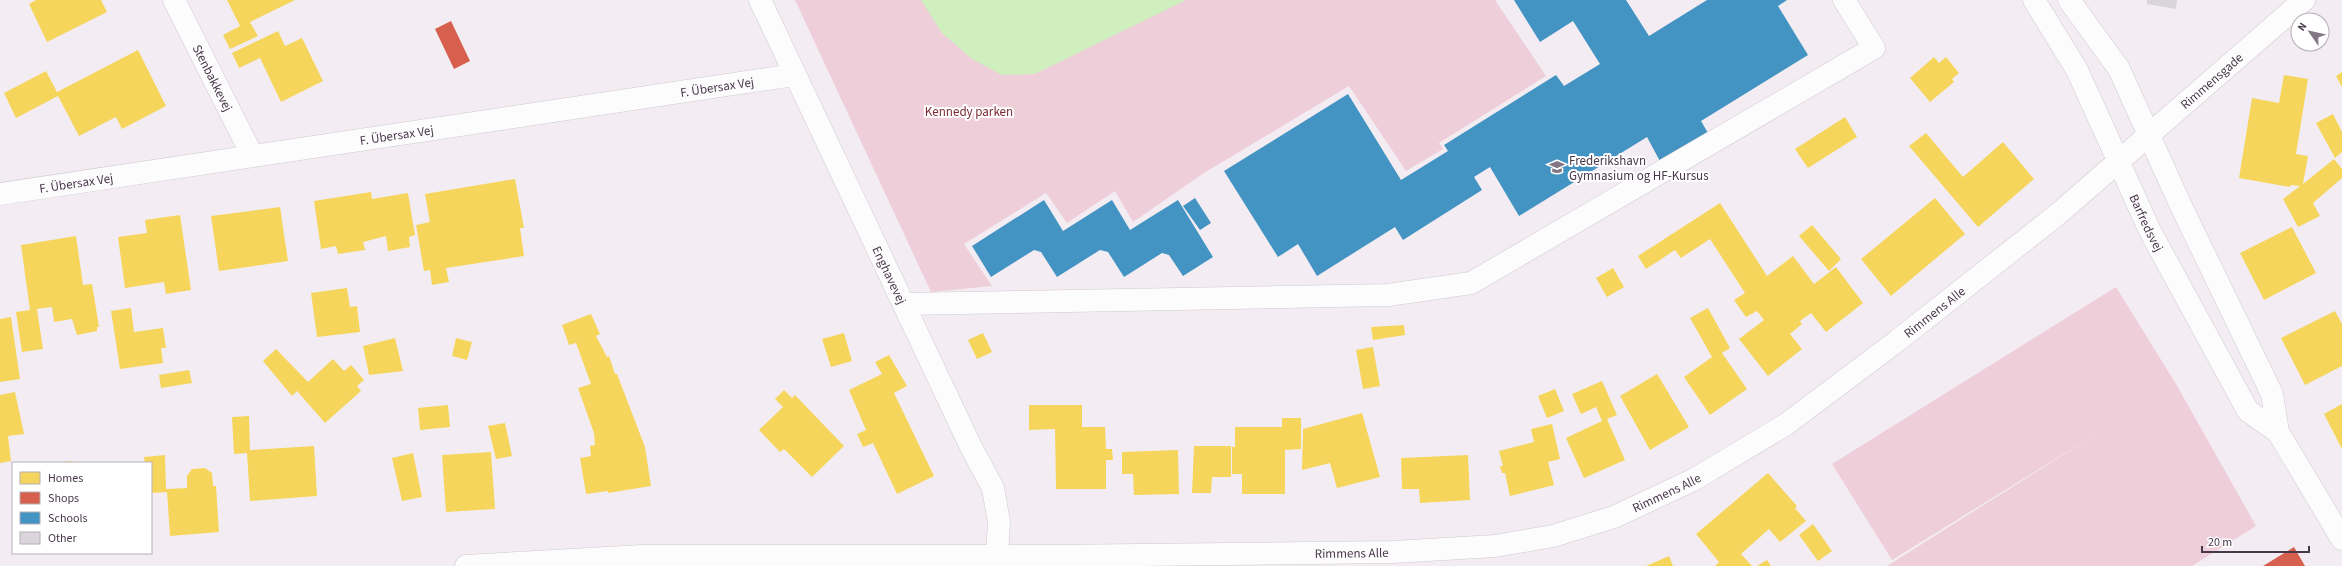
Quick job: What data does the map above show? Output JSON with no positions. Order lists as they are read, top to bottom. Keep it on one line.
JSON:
{"streets":{"street":["Stenbakkevej","Rimmensgade","F. Übersax Vej","Barfredsvej","Enghavevej","Rimmens Alle"]},"crossings":[["Stenbakkevej","F. Übersax Vej"],["Rimmensgade","Barfredsvej"],["Rimmensgade","Rimmens Alle"],["F. Übersax Vej","Enghavevej"],["Barfredsvej","Rimmens Alle"],["Enghavevej","Rimmens Alle"]],"parks":["Kennedy parken"],"places":{"school or university":["Frederikshavn Gymnasium og HF-Kursus"]},"legend":["Homes","Shops","Schools","Other"],"scale_bar":"20 m","north":"top left"}
